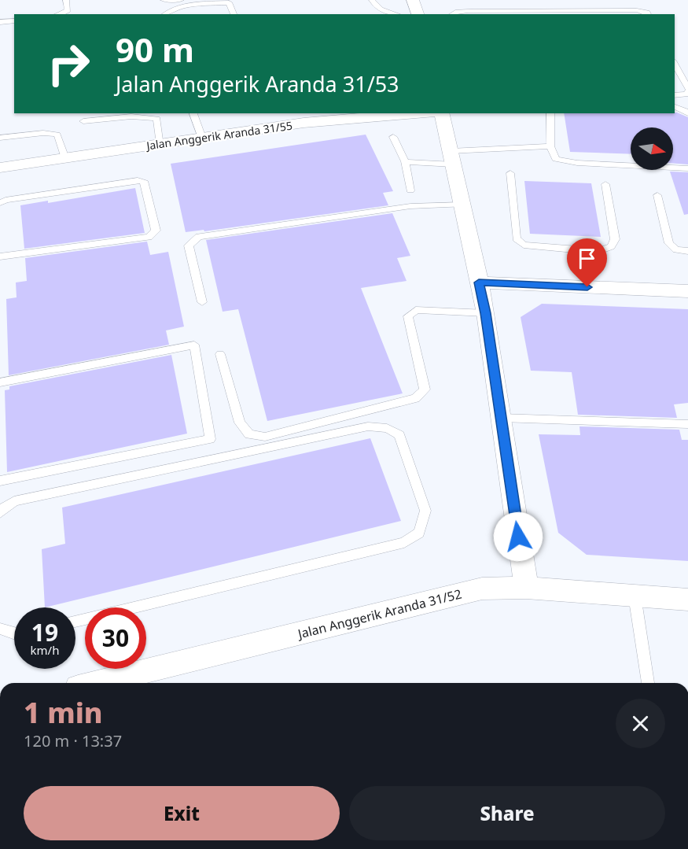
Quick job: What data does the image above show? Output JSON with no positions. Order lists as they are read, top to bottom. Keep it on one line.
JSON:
{"streets":{"street":["Jalan Anggerik Aranda 31/55","Jalan Anggerik Aranda 31/52"]},"north":"right","page":{"turn":["90 m","Jalan Anggerik Aranda 31/53"],"speed":"19 km/h","limit":"30","heading":["1 min","120 m · 13:37"],"buttons":["Exit","Share"]}}
